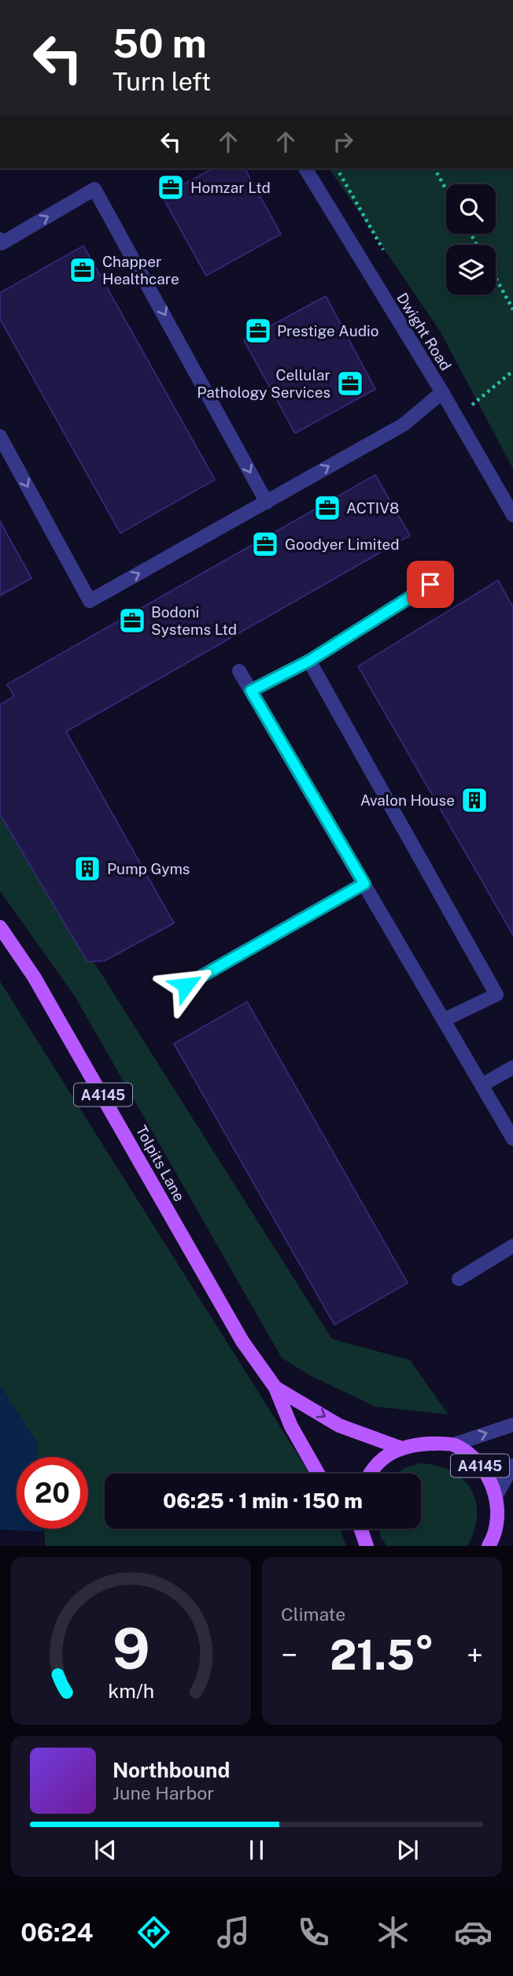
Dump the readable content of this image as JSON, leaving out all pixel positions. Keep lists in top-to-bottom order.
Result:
{
  "streets": {
    "main road": ["A4145", "Tolpits Lane"],
    "street": ["Dwight Road"]
  },
  "crossings": [
    ["A4145", "Tolpits Lane"]
  ],
  "places": {
    "office": [
      "Homzar Ltd",
      "Chapper Healthcare",
      "Prestige Audio",
      "Cellular Pathology Services",
      "ACTIV8",
      "Goodyer Limited",
      "Bodoni Systems Ltd"
    ],
    "building": ["Avalon House", "Pump Gyms"]
  },
  "page": {
    "turn": ["50 m", "Turn left"],
    "limit": "20",
    "trip": "06:25 · 1 min · 150 m",
    "tile": "Climate",
    "heat": ["−", "21.5°", "+"],
    "song": ["Northbound", "June Harbor"],
    "tabs": "06:24",
    "gauge": ["9", "km/h"]
  }
}
